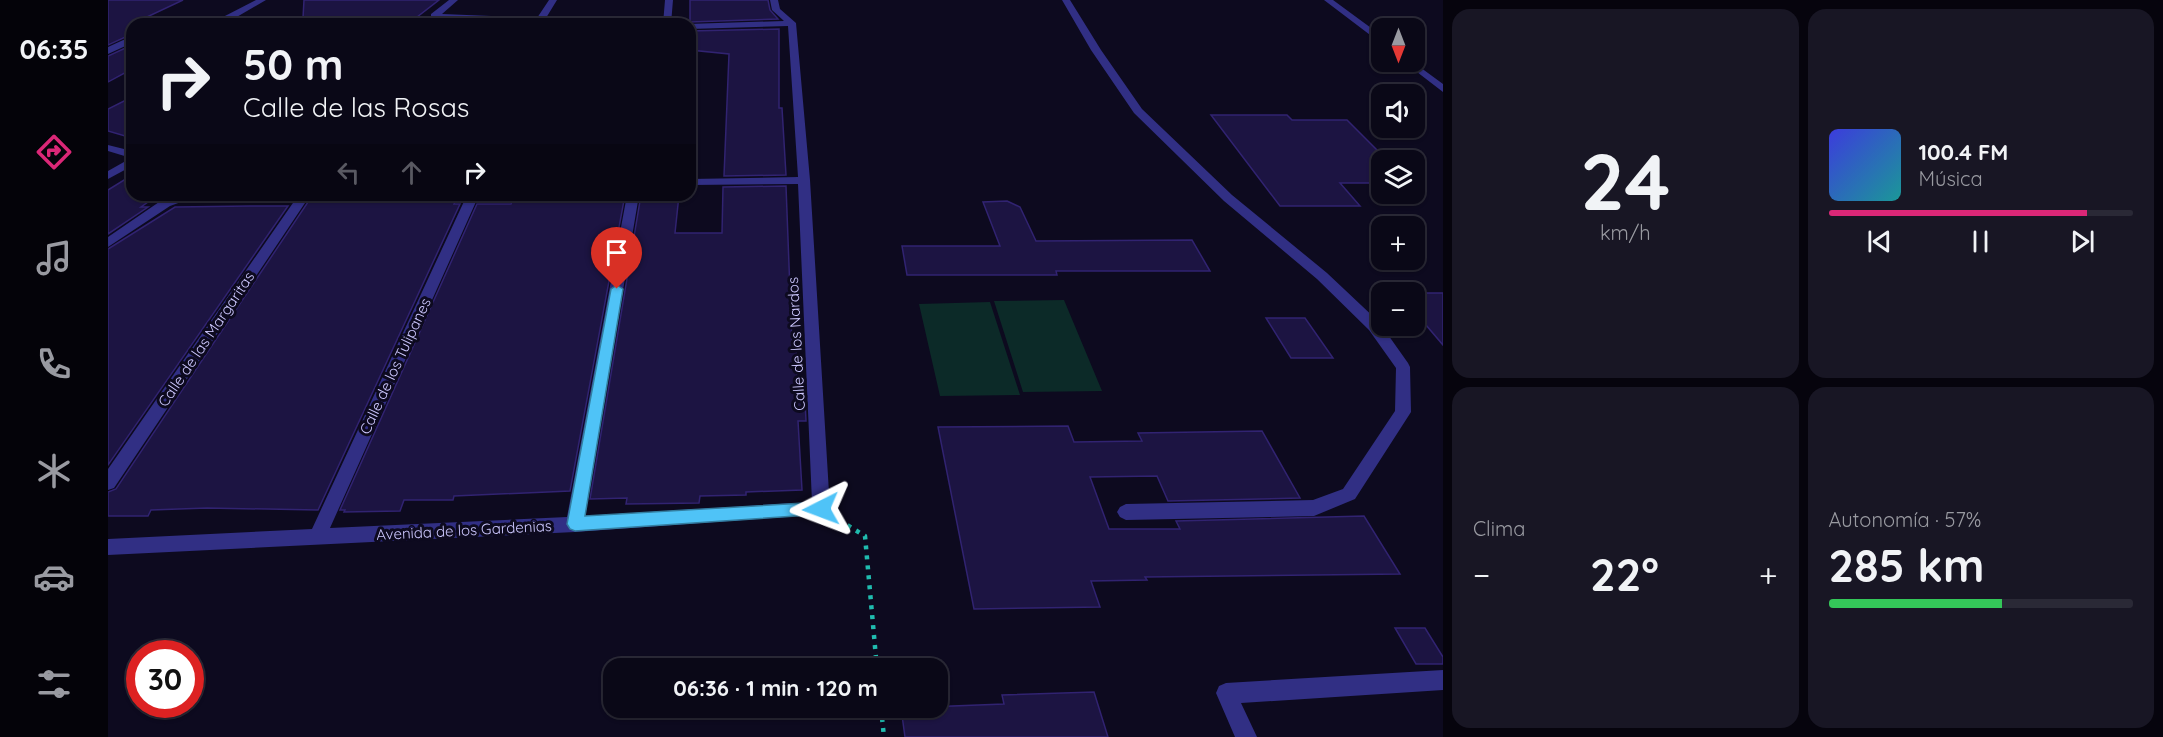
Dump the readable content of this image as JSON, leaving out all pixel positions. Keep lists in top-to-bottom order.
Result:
{
  "streets": {
    "street": [
      "Calle de las Margaritas",
      "Calle de los Nardos",
      "Calle de los Tulipanes",
      "Avenida de los Gardenias"
    ]
  },
  "crossings": [
    ["Calle de los Nardos", "Avenida de los Gardenias"],
    ["Calle de los Tulipanes", "Avenida de los Gardenias"]
  ],
  "north": "bottom",
  "page": {
    "tabs": "06:35",
    "tile": [
      ["24", "km/h"],
      "Clima",
      ["Autonomía · 57%", "285 km"]
    ],
    "map_buttons": ["+", "−"],
    "turn": ["50 m", "Calle de las Rosas"],
    "song": ["100.4 FM", "Música"],
    "heat": ["−", "22°", "+"],
    "limit": "30",
    "trip": "06:36 · 1 min · 120 m"
  }
}
